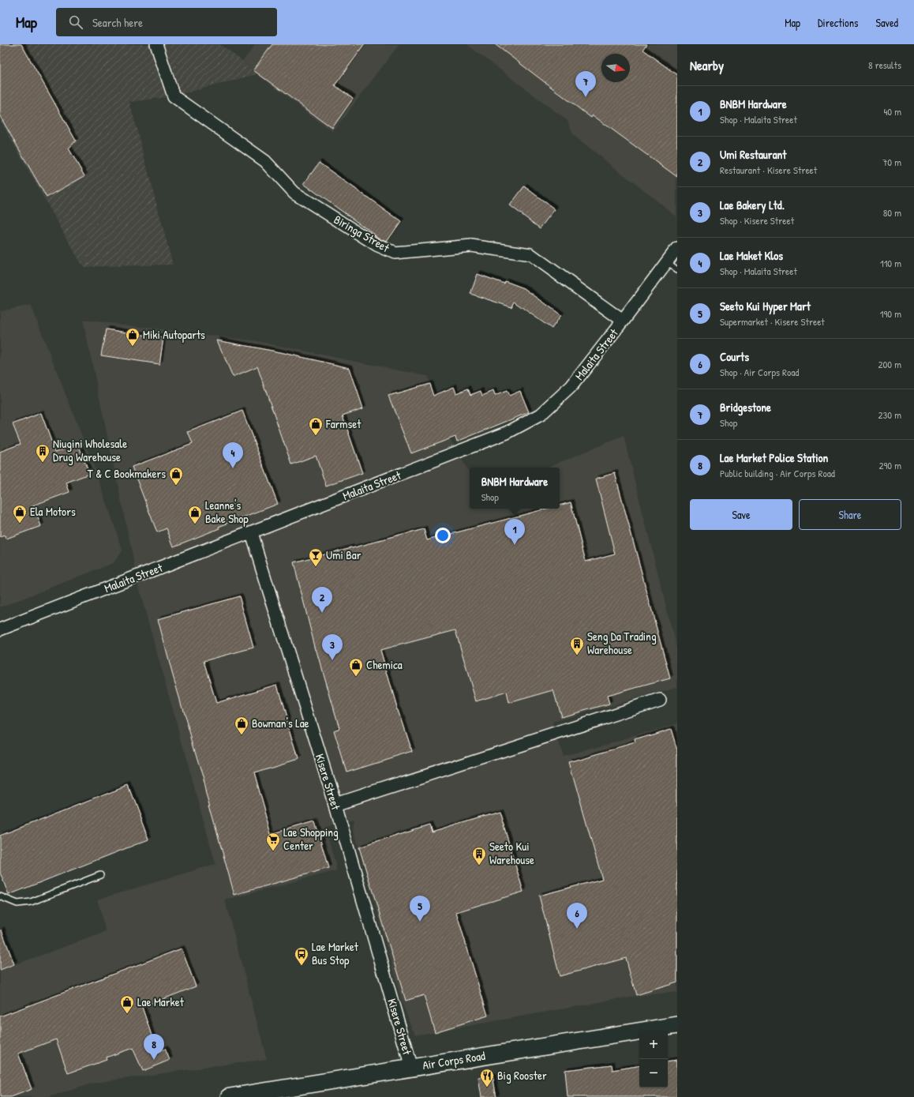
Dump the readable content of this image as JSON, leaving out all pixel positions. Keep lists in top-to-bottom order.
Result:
{
  "streets": {
    "street": [
      "Biringa Street",
      "Malaita Street",
      "Kisere Street",
      "Air Corps Road"
    ]
  },
  "crossings": [
    ["Biringa Street", "Malaita Street"],
    ["Malaita Street", "Kisere Street"],
    ["Kisere Street", "Air Corps Road"]
  ],
  "places": {
    "shop": [
      "Miki Autoparts",
      "Farmset",
      "T & C Bookmakers",
      "Ela Motors",
      "Leanne's Bake Shop",
      "Chemica",
      "Bowman's Lae",
      "Lae Market"
    ],
    "building": ["Niugini Wholesale Drug Warehouse", "Seng Da Trading Warehouse", "Seeto Kui Warehouse"],
    "bar": ["Umi Bar"],
    "supermarket": ["Lae Shopping Center"],
    "bus stop": ["Lae Market Bus Stop"],
    "restaurant": ["Big Rooster"]
  },
  "north": "right",
  "page": {
    "header": "Map",
    "search": "Search here",
    "nav": ["Map", "Directions", "Saved"],
    "heading": ["Nearby", "8 results"],
    "pins": [
      "7",
      "4",
      "1",
      "2",
      "3",
      "5",
      "6",
      "8"
    ],
    "list": [
      {
        "mark": "1",
        "name": "BNBM Hardware",
        "note": "Shop · Malaita Street",
        "value": "40 m"
      },
      {
        "mark": "2",
        "name": "Umi Restaurant",
        "note": "Restaurant · Kisere Street",
        "value": "70 m"
      },
      {
        "mark": "3",
        "name": "Lae Bakery Ltd.",
        "note": "Shop · Kisere Street",
        "value": "80 m"
      },
      {
        "mark": "4",
        "name": "Lae Maket Klos",
        "note": "Shop · Malaita Street",
        "value": "110 m"
      },
      {
        "mark": "5",
        "name": "Seeto Kui Hyper Mart",
        "note": "Supermarket · Kisere Street",
        "value": "190 m"
      },
      {
        "mark": "6",
        "name": "Courts",
        "note": "Shop · Air Corps Road",
        "value": "200 m"
      },
      {
        "mark": "7",
        "name": "Bridgestone",
        "note": "Shop",
        "value": "230 m"
      },
      {
        "mark": "8",
        "name": "Lae Market Police Station",
        "note": "Public building · Air Corps Road",
        "value": "290 m"
      }
    ],
    "popup": ["BNBM Hardware", "Shop"],
    "buttons": ["Save", "Share"],
    "map_buttons": ["+", "−"]
  }
}
